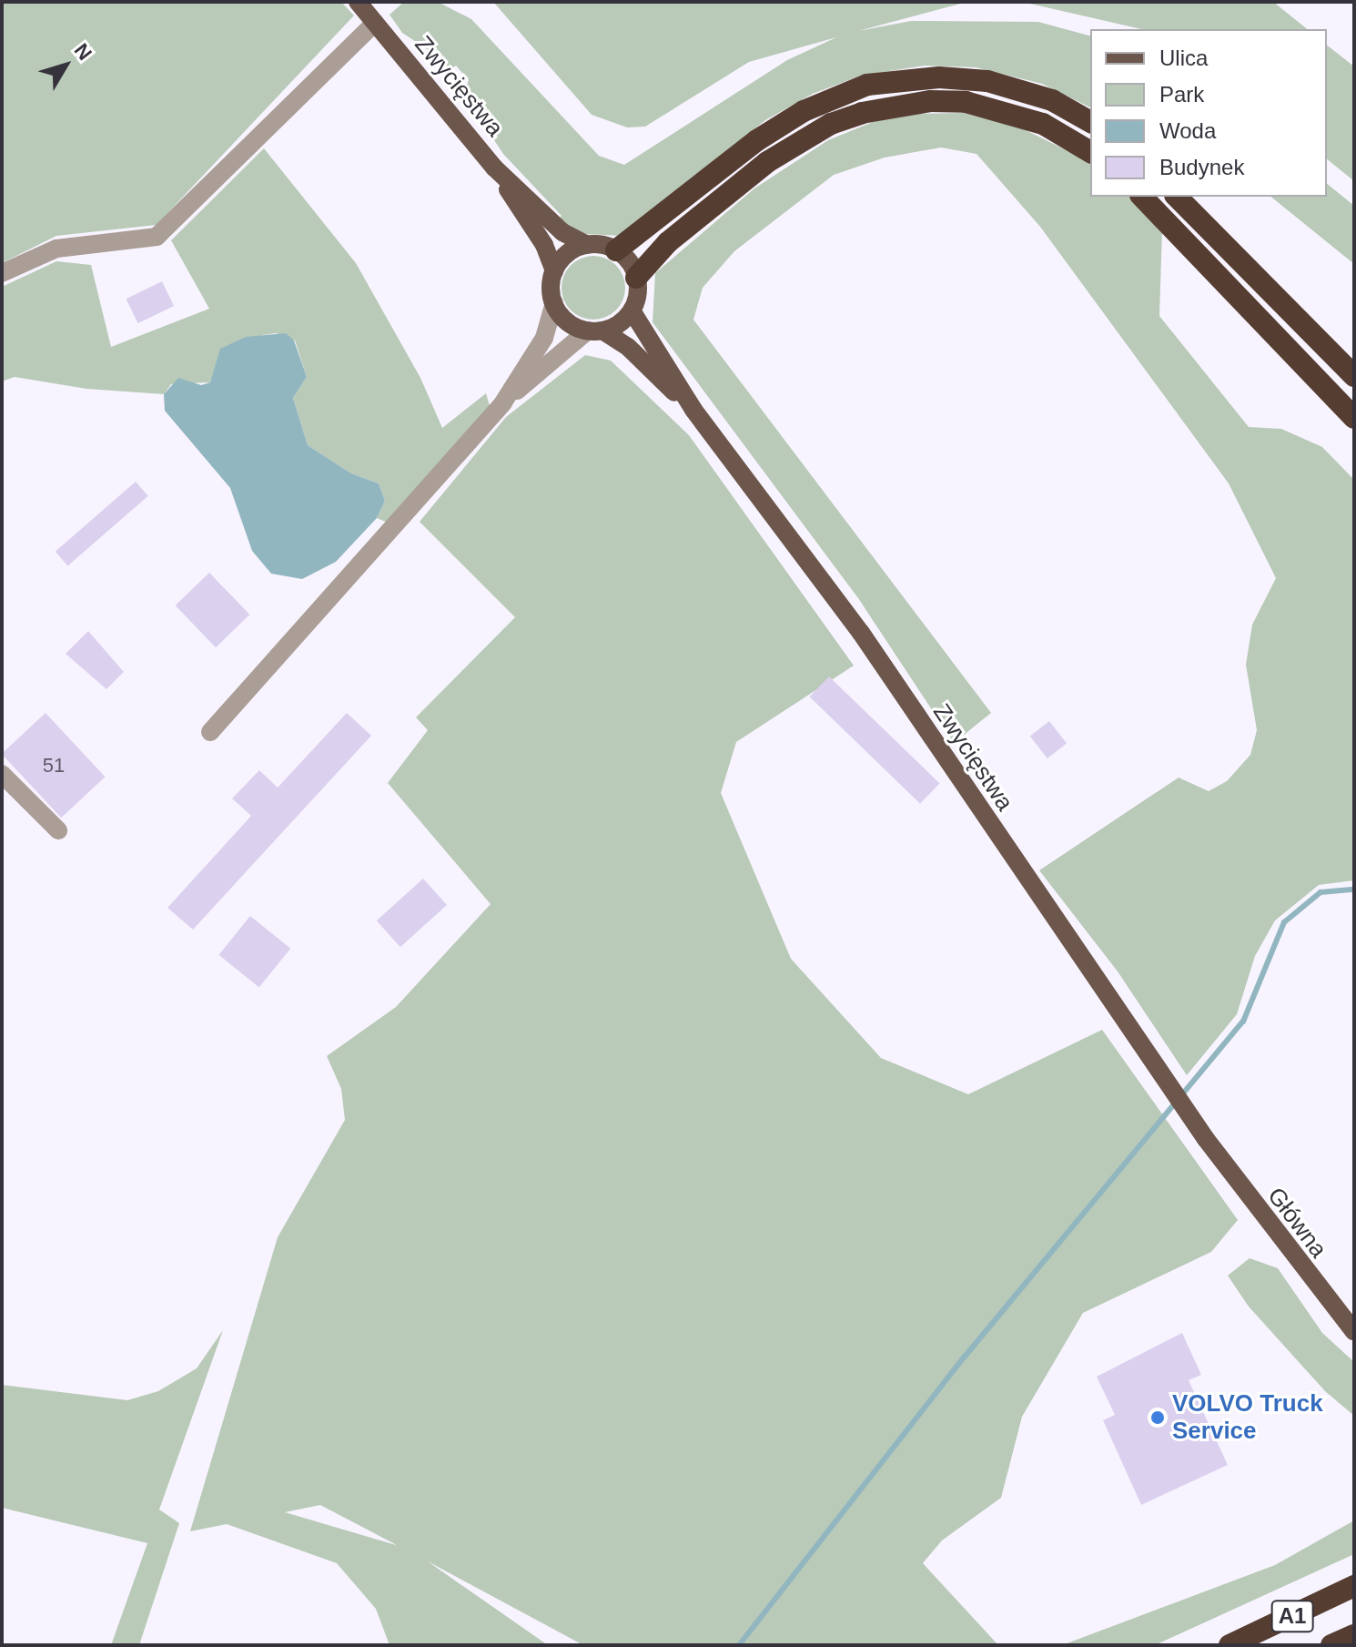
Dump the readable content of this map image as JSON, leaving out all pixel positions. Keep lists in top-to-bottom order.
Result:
{
  "streets": {
    "highway": ["A1"],
    "main road": ["Zwycięstwa", "Główna"]
  },
  "crossings": [
    ["Zwycięstwa", "Główna"]
  ],
  "places": ["VOLVO Truck Service"],
  "house_numbers": ["51"],
  "legend": [
    "Ulica",
    "Park",
    "Woda",
    "Budynek"
  ],
  "north": "top right"
}
